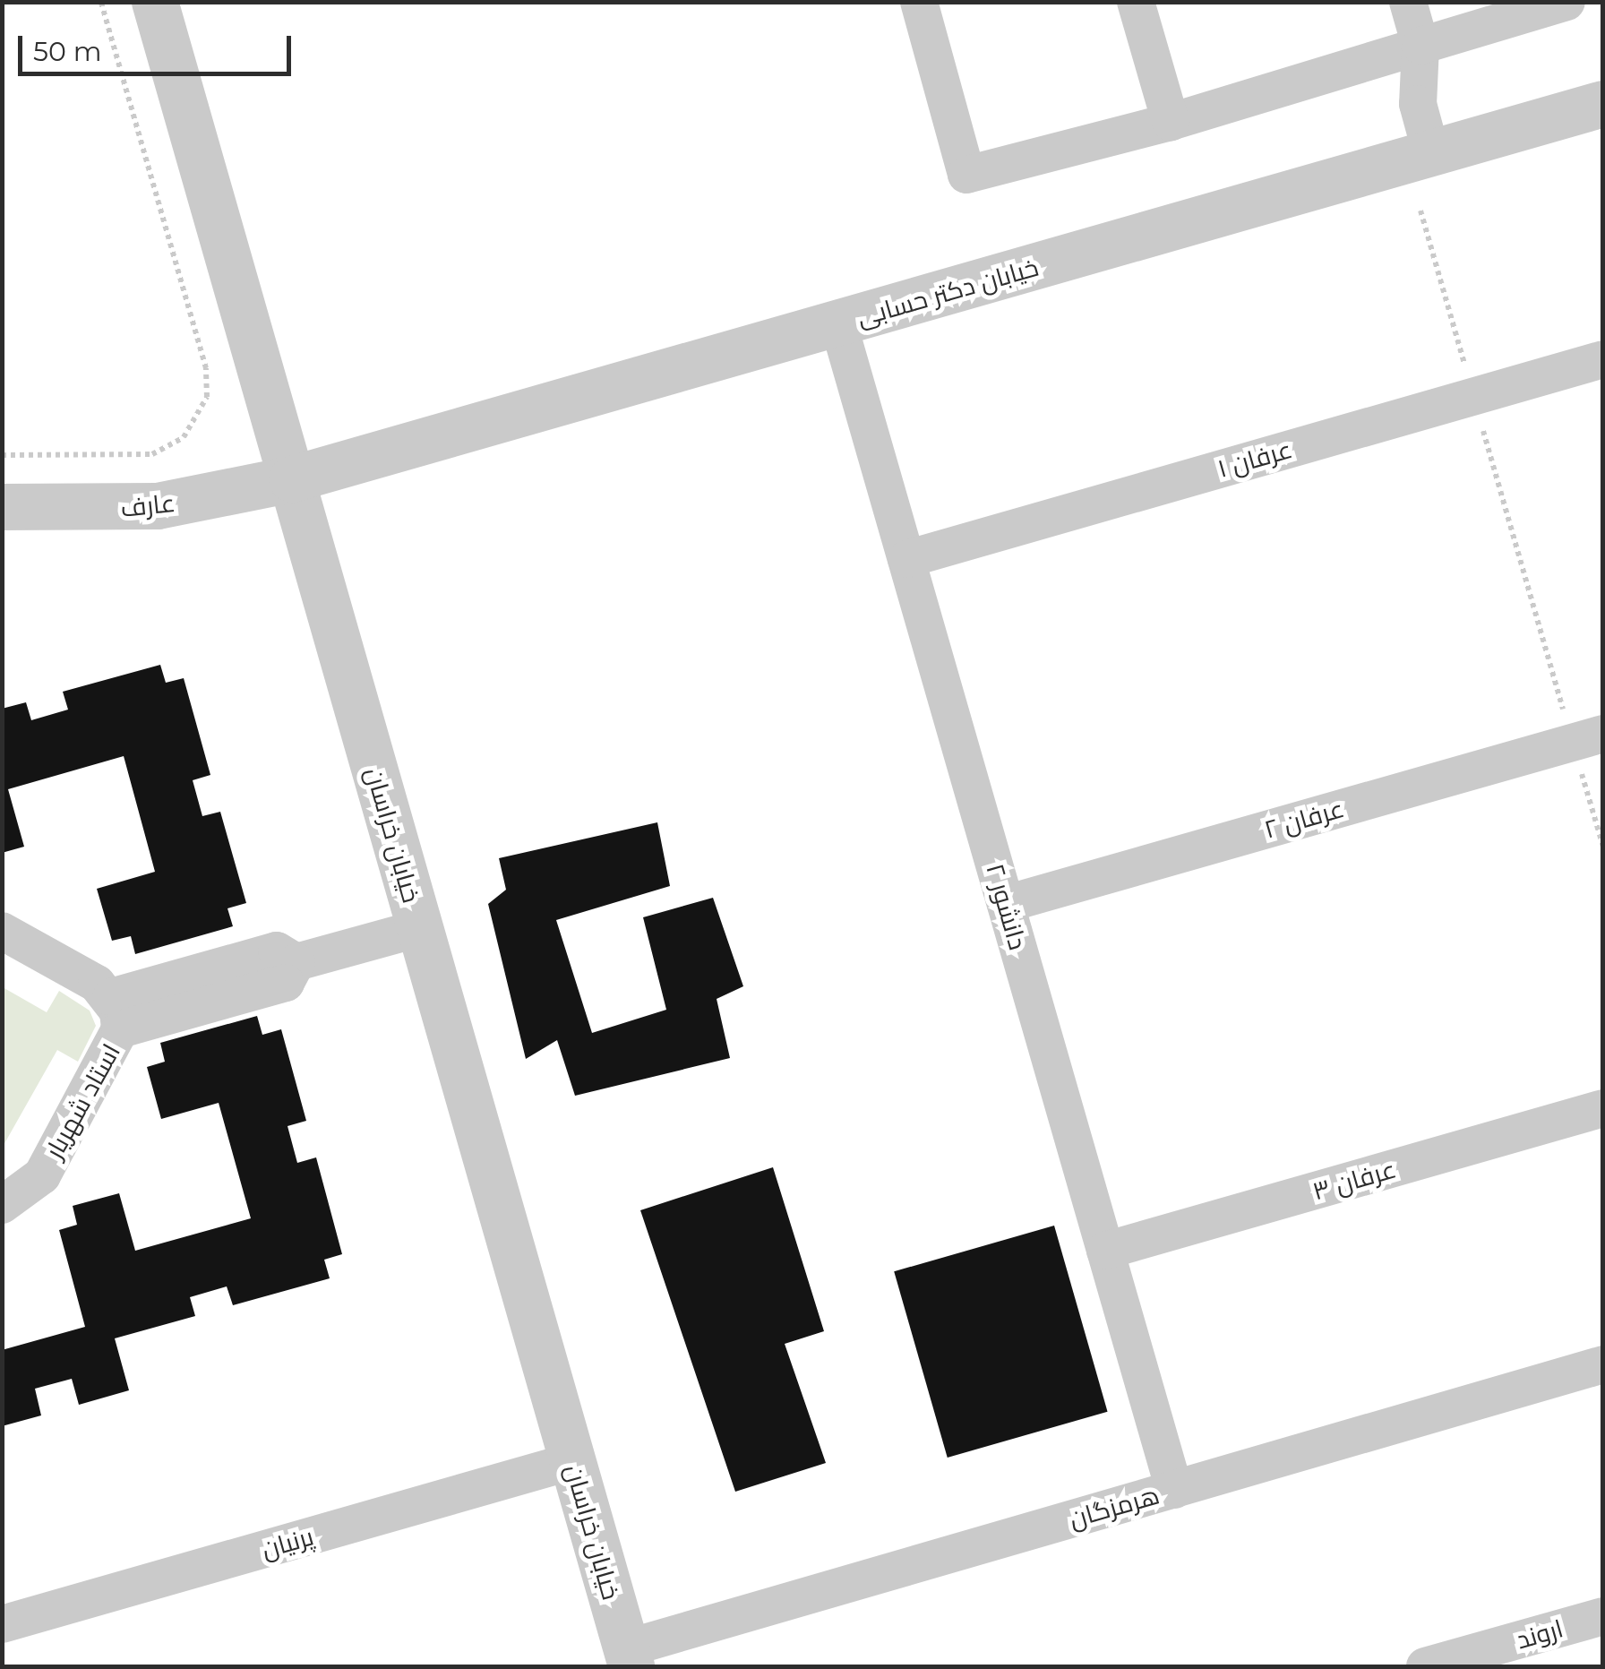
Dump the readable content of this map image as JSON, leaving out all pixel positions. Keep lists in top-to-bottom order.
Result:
{
  "streets": {
    "street": [
      "خیابان دکتر حسابی",
      "عرفان ۱",
      "عارف",
      "عرفان ۲",
      "خیابان خراسان",
      "دانشور ۲",
      "استاد شهریار",
      "عرفان ۳",
      "هرمزگان",
      "پرنیان",
      "اروند"
    ]
  },
  "crossings": [
    ["خیابان دکتر حسابی", "عارف"],
    ["خیابان دکتر حسابی", "خیابان خراسان"],
    ["خیابان دکتر حسابی", "دانشور ۲"],
    ["عرفان ۱", "دانشور ۲"],
    ["عارف", "خیابان خراسان"],
    ["عرفان ۲", "دانشور ۲"],
    ["خیابان خراسان", "هرمزگان"],
    ["خیابان خراسان", "پرنیان"],
    ["دانشور ۲", "عرفان ۳"],
    ["دانشور ۲", "هرمزگان"]
  ],
  "scale_bar": "50 m"
}
